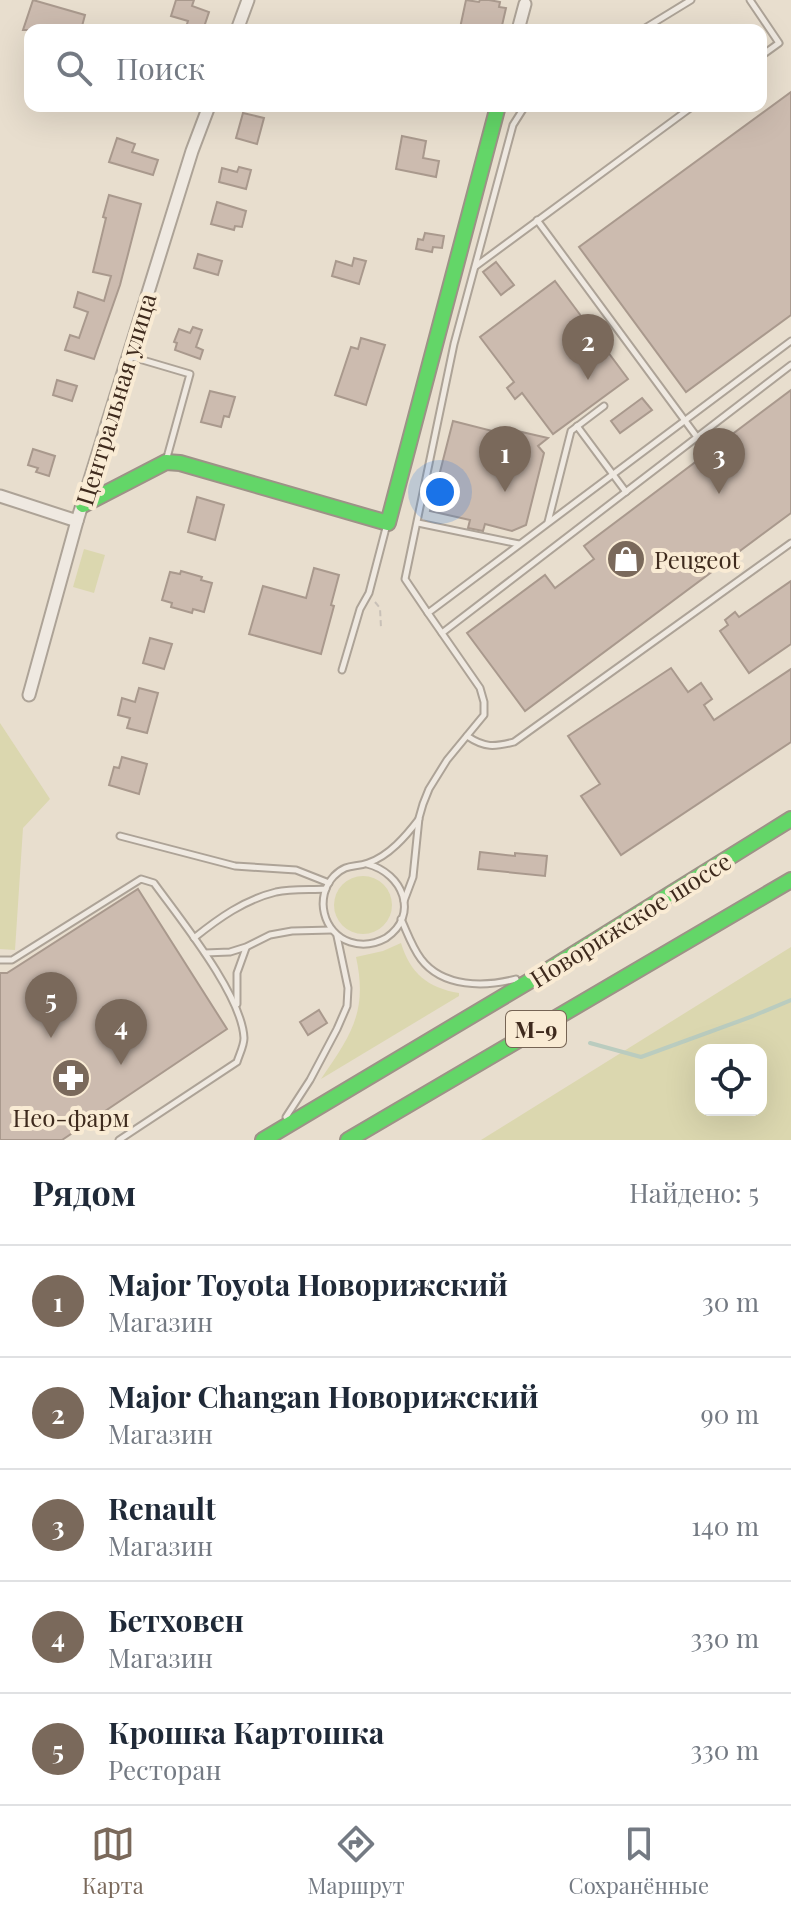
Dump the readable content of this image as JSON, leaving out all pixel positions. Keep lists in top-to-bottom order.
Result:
{
  "streets": {
    "main road": ["Новорижское шоссе", "М-9"],
    "street": ["Центральная улица"]
  },
  "places": {
    "shop": ["Peugeot"],
    "pharmacy": ["Нео-фарм"]
  },
  "page": {
    "search": "Поиск",
    "pins": [
      "2",
      "1",
      "3",
      "5",
      "4"
    ],
    "heading": ["Рядом", "Найдено: 5"],
    "list": [
      {
        "mark": "1",
        "name": "Major Toyota Новорижский",
        "note": "Магазин",
        "value": "30 m"
      },
      {
        "mark": "2",
        "name": "Major Changan Новорижский",
        "note": "Магазин",
        "value": "90 m"
      },
      {
        "mark": "3",
        "name": "Renault",
        "note": "Магазин",
        "value": "140 m"
      },
      {
        "mark": "4",
        "name": "Бетховен",
        "note": "Магазин",
        "value": "330 m"
      },
      {
        "mark": "5",
        "name": "Крошка Картошка",
        "note": "Ресторан",
        "value": "330 m"
      }
    ],
    "nav": ["Карта", "Маршрут", "Сохранённые"]
  }
}
